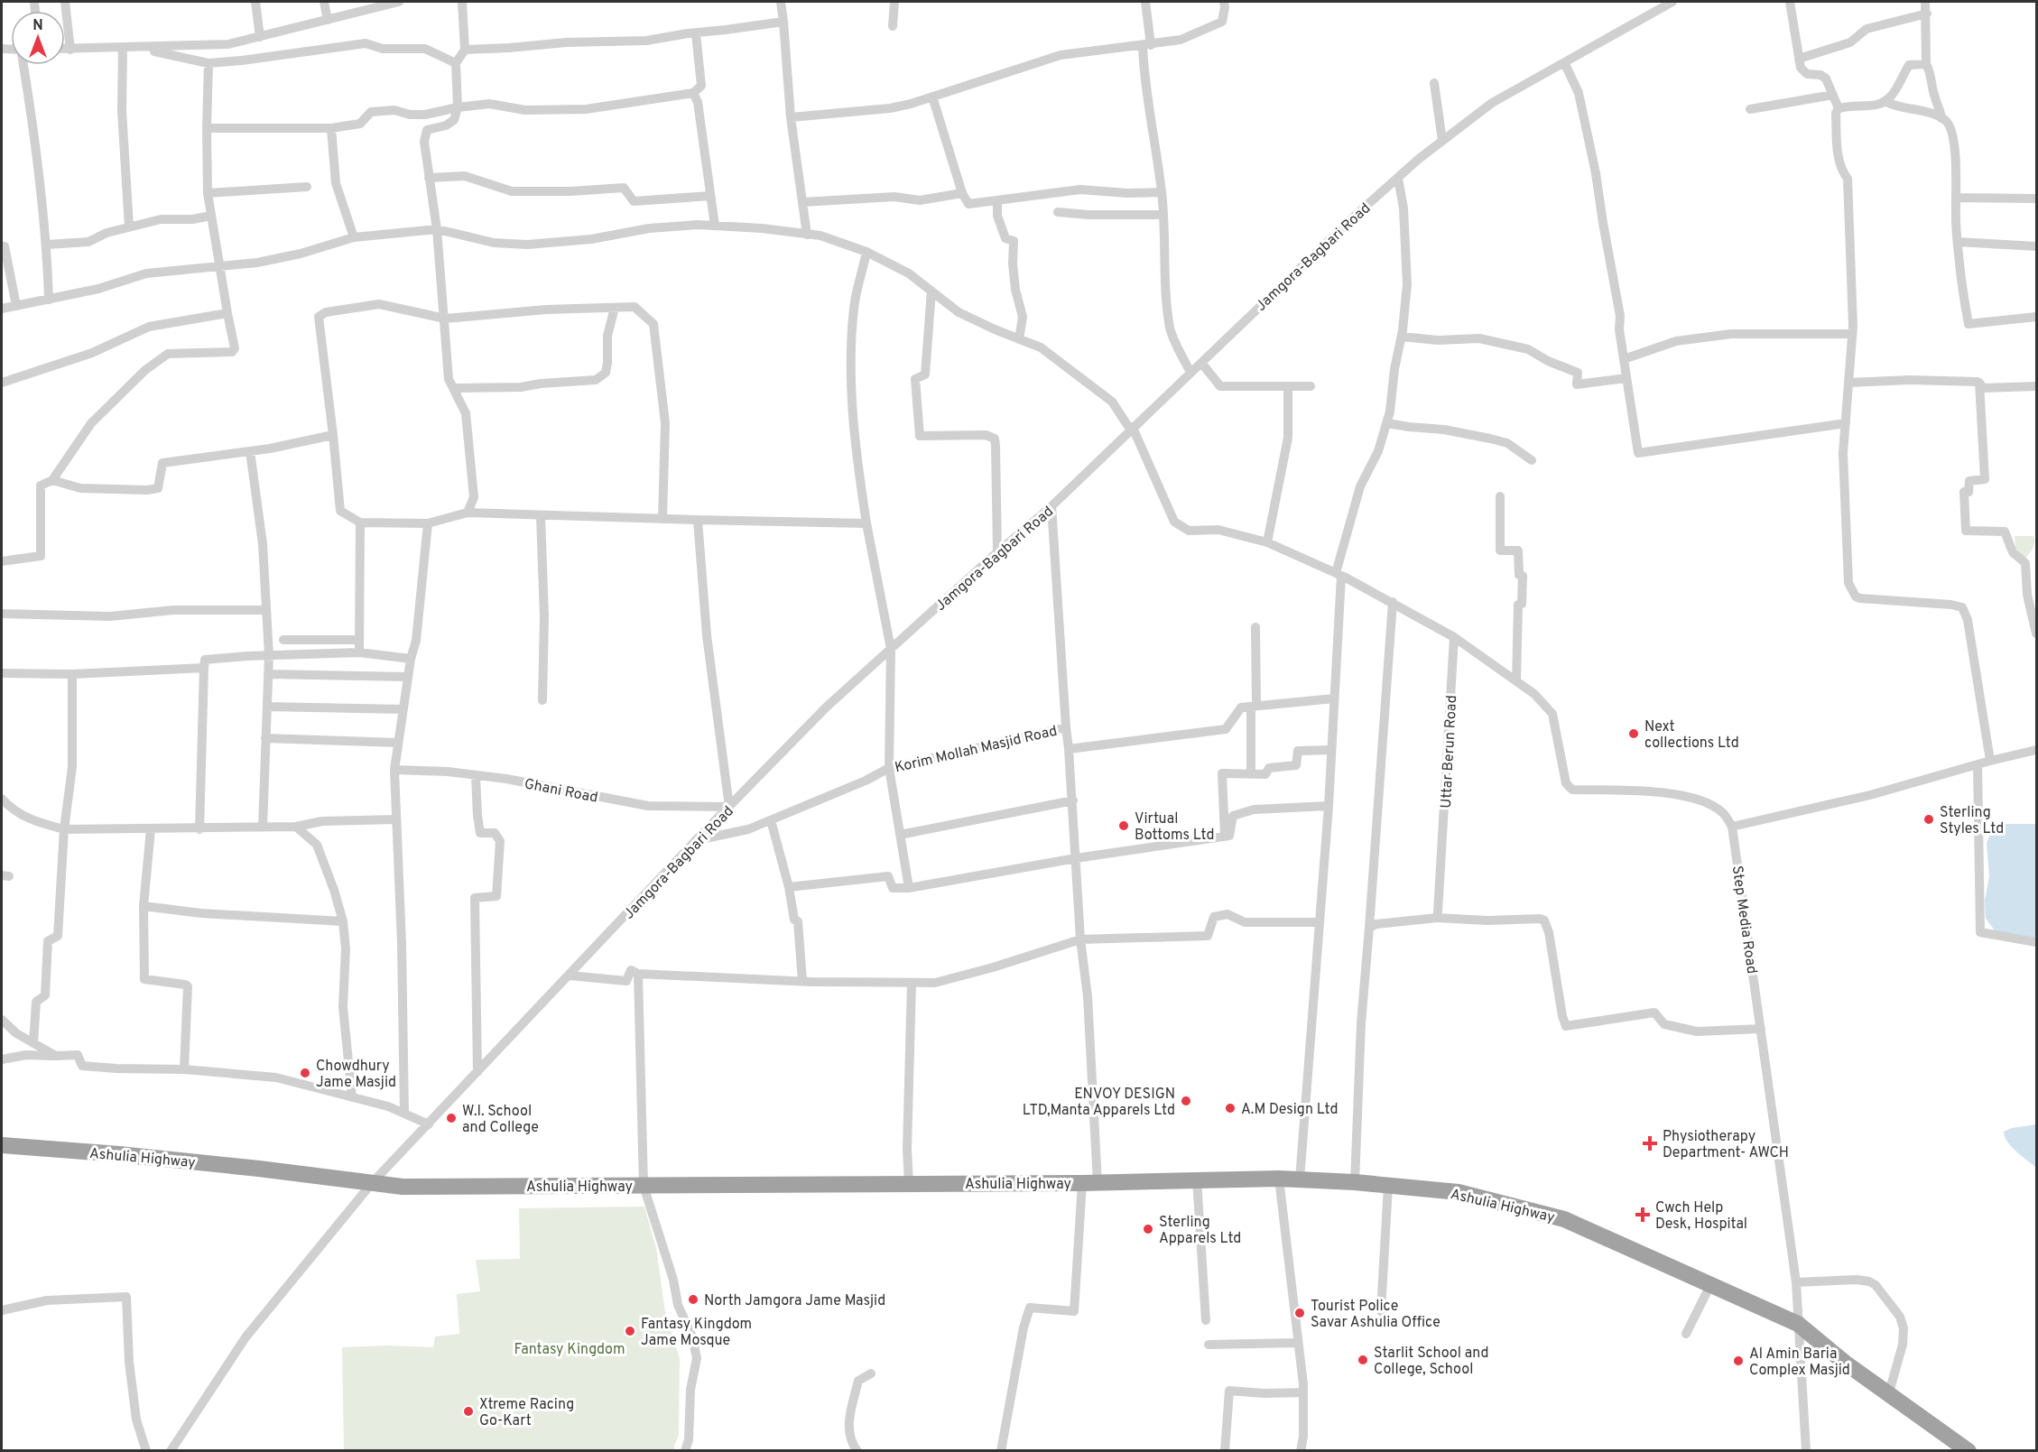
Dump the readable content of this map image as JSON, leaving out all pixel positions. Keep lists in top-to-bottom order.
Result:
{
  "streets": {
    "highway": ["Ashulia Highway"],
    "street": [
      "Jamgora-Bagbari Road",
      "Korim Mollah Masjid Road",
      "Uttar Berun Road",
      "Ghani Road",
      "Step Media Road"
    ]
  },
  "crossings": [
    ["Jamgora-Bagbari Road", "Korim Mollah Masjid Road"],
    ["Jamgora-Bagbari Road", "Ghani Road"],
    ["Jamgora-Bagbari Road", "Ashulia Highway"],
    ["Step Media Road", "Ashulia Highway"]
  ],
  "parks": ["Fantasy Kingdom"],
  "places": {
    "other": [
      "Next collections Ltd",
      "Sterling Styles Ltd",
      "Virtual Bottoms Ltd",
      "Chowdhury Jame Masjid",
      "ENVOY DESIGN LTD,Manta Apparels Ltd",
      "A.M Design Ltd",
      "W.I. School and College",
      "Sterling Apparels Ltd",
      "North Jamgora Jame Masjid",
      "Tourist Police Savar Ashulia Office",
      "Fantasy Kingdom Jame Mosque",
      "Starlit School and College, School",
      "Al Amin Baria Complex Masjid",
      "Xtreme Racing Go-Kart"
    ],
    "health": ["Physiotherapy Department- AWCH", "Cwch Help Desk, Hospital"]
  },
  "north": "top"
}
